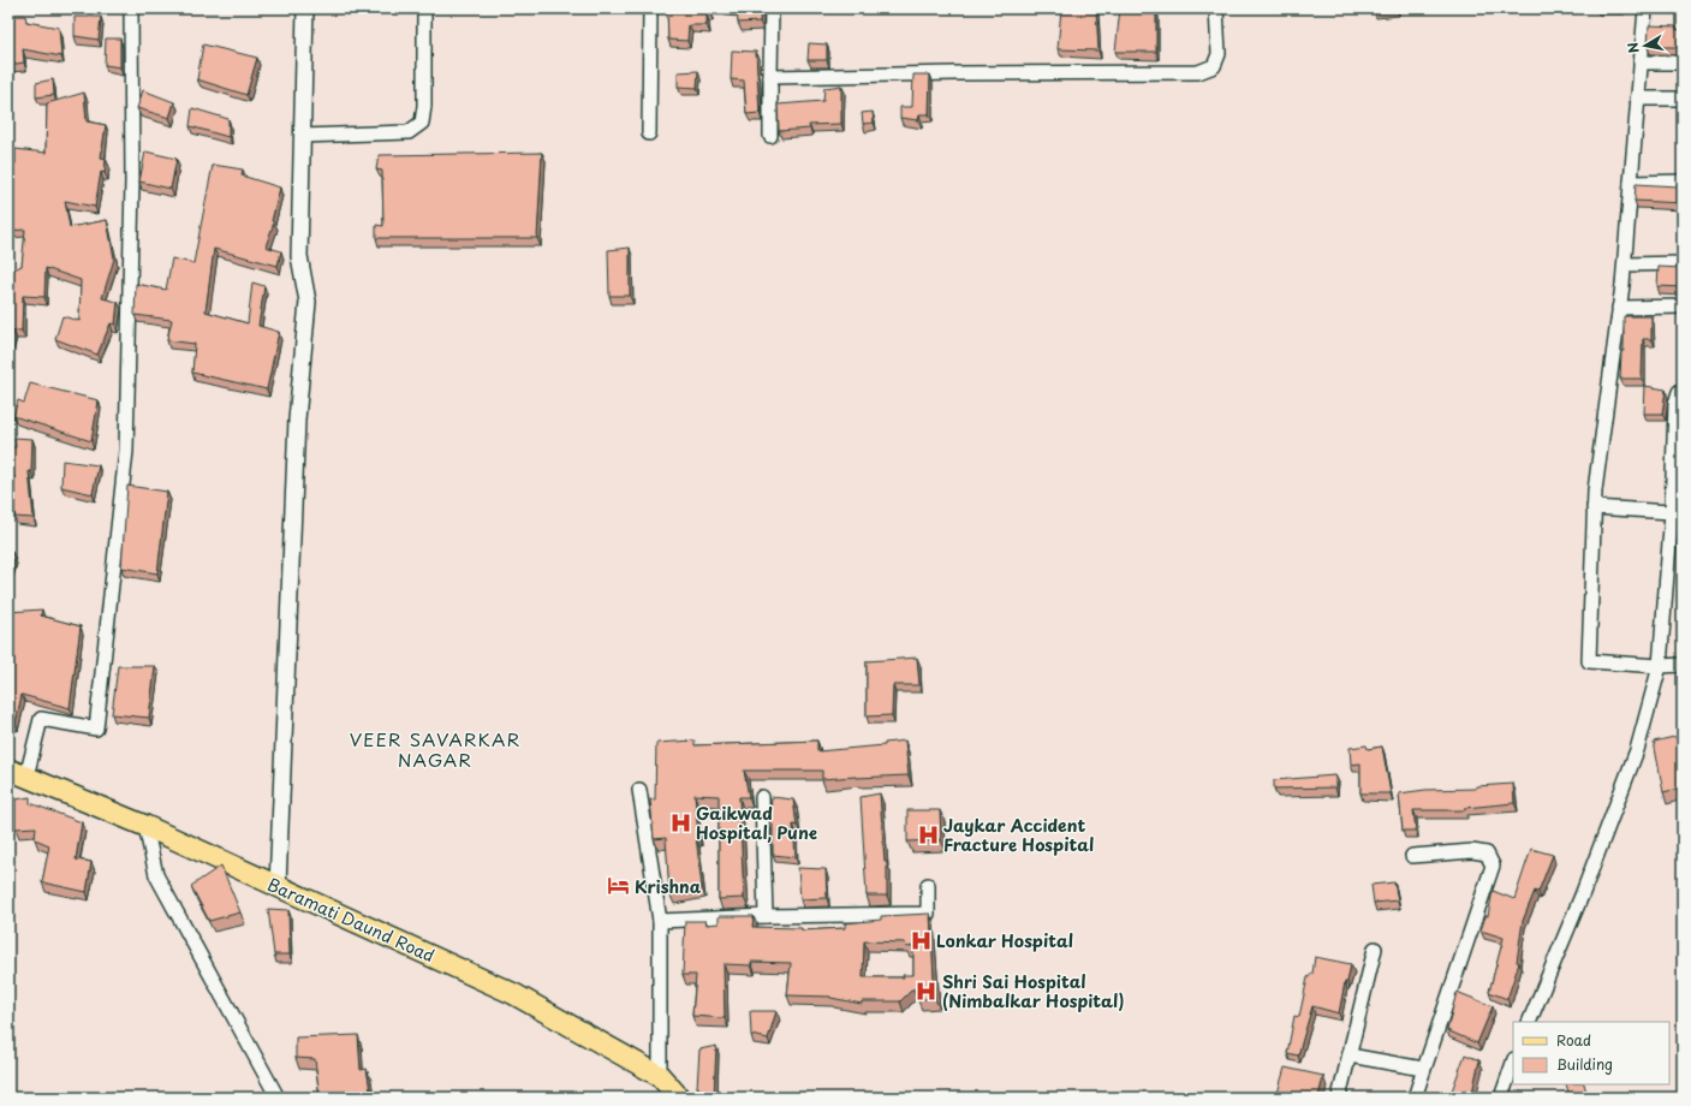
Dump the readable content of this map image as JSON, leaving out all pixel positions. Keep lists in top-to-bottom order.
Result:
{
  "streets": {
    "main road": ["Baramati Daund Road"]
  },
  "districts": ["VEER SAVARKAR NAGAR"],
  "places": {
    "hospital": [
      "Gaikwad Hospital, Pune",
      "Jaykar Accident Fracture Hospital",
      "Lonkar Hospital",
      "Shri Sai Hospital (Nimbalkar Hospital)"
    ],
    "hotel": ["Krishna"]
  },
  "legend": ["Road", "Building"],
  "north": "left"
}
